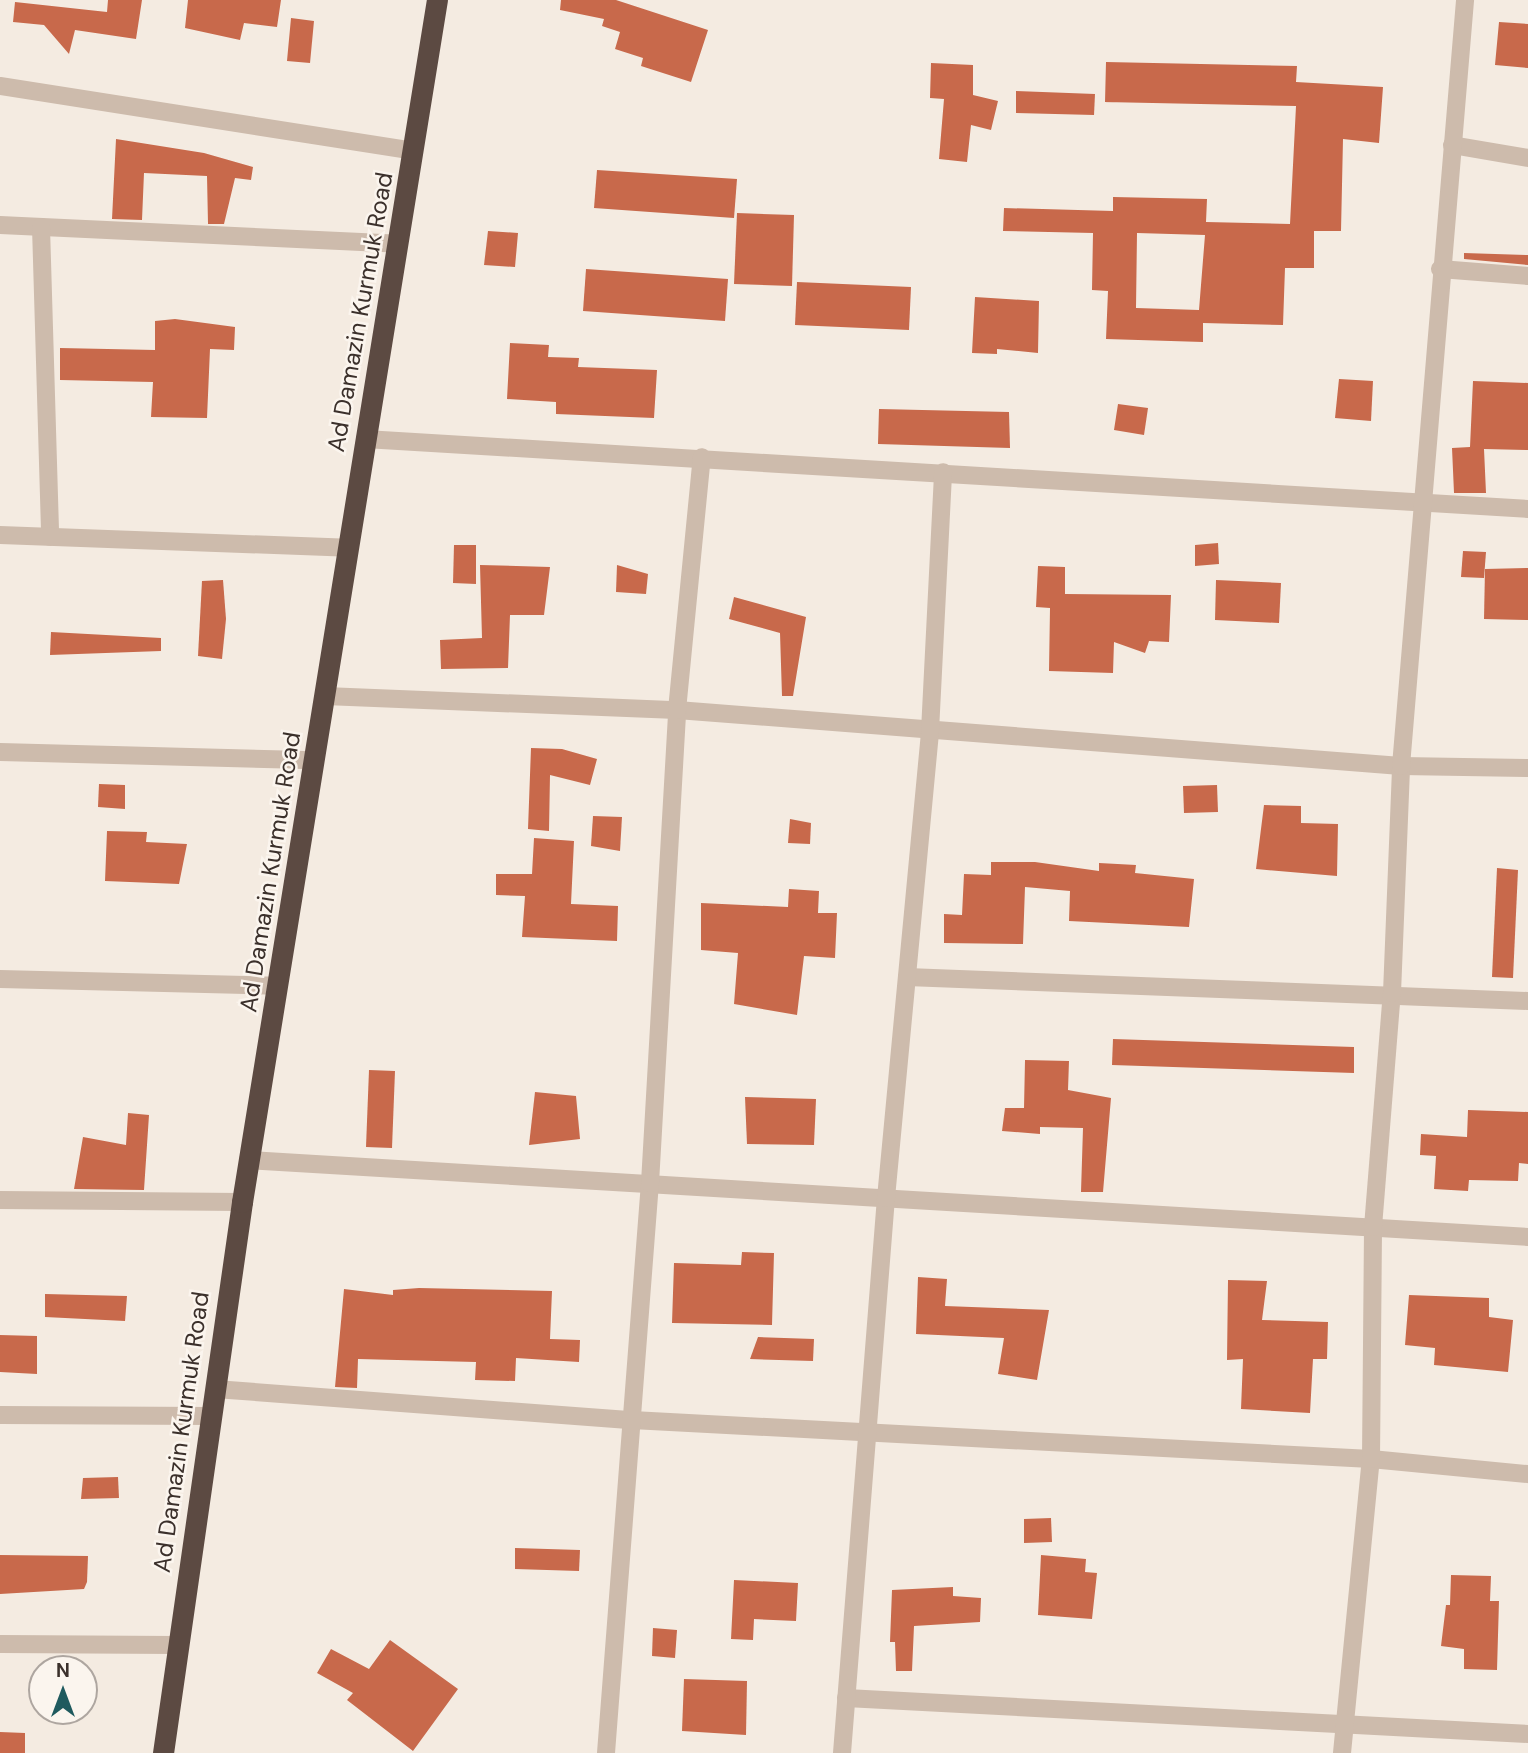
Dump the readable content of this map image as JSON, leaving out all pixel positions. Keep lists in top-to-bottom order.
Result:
{
  "streets": {
    "highway": ["Ad Damazin Kurmuk Road"]
  },
  "north": "top"
}
